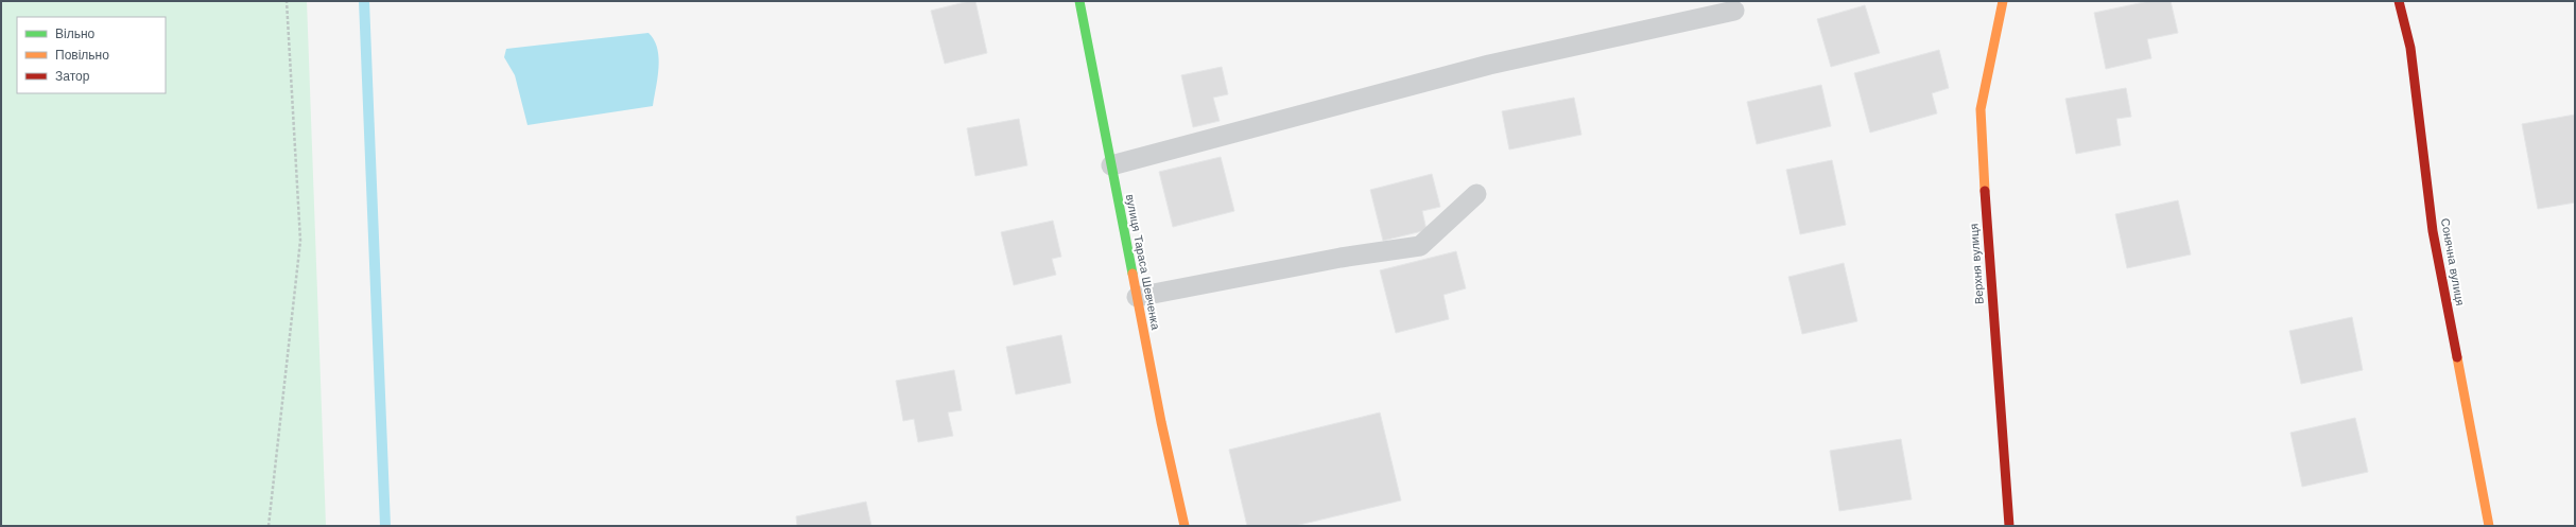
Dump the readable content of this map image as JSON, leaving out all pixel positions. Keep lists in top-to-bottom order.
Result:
{
  "streets": {
    "street": ["вулиця Тараса Шевченка", "Сонячна вулиця", "Верхня вулиця"]
  },
  "legend": ["Вільно", "Повільно", "Затор"]
}
